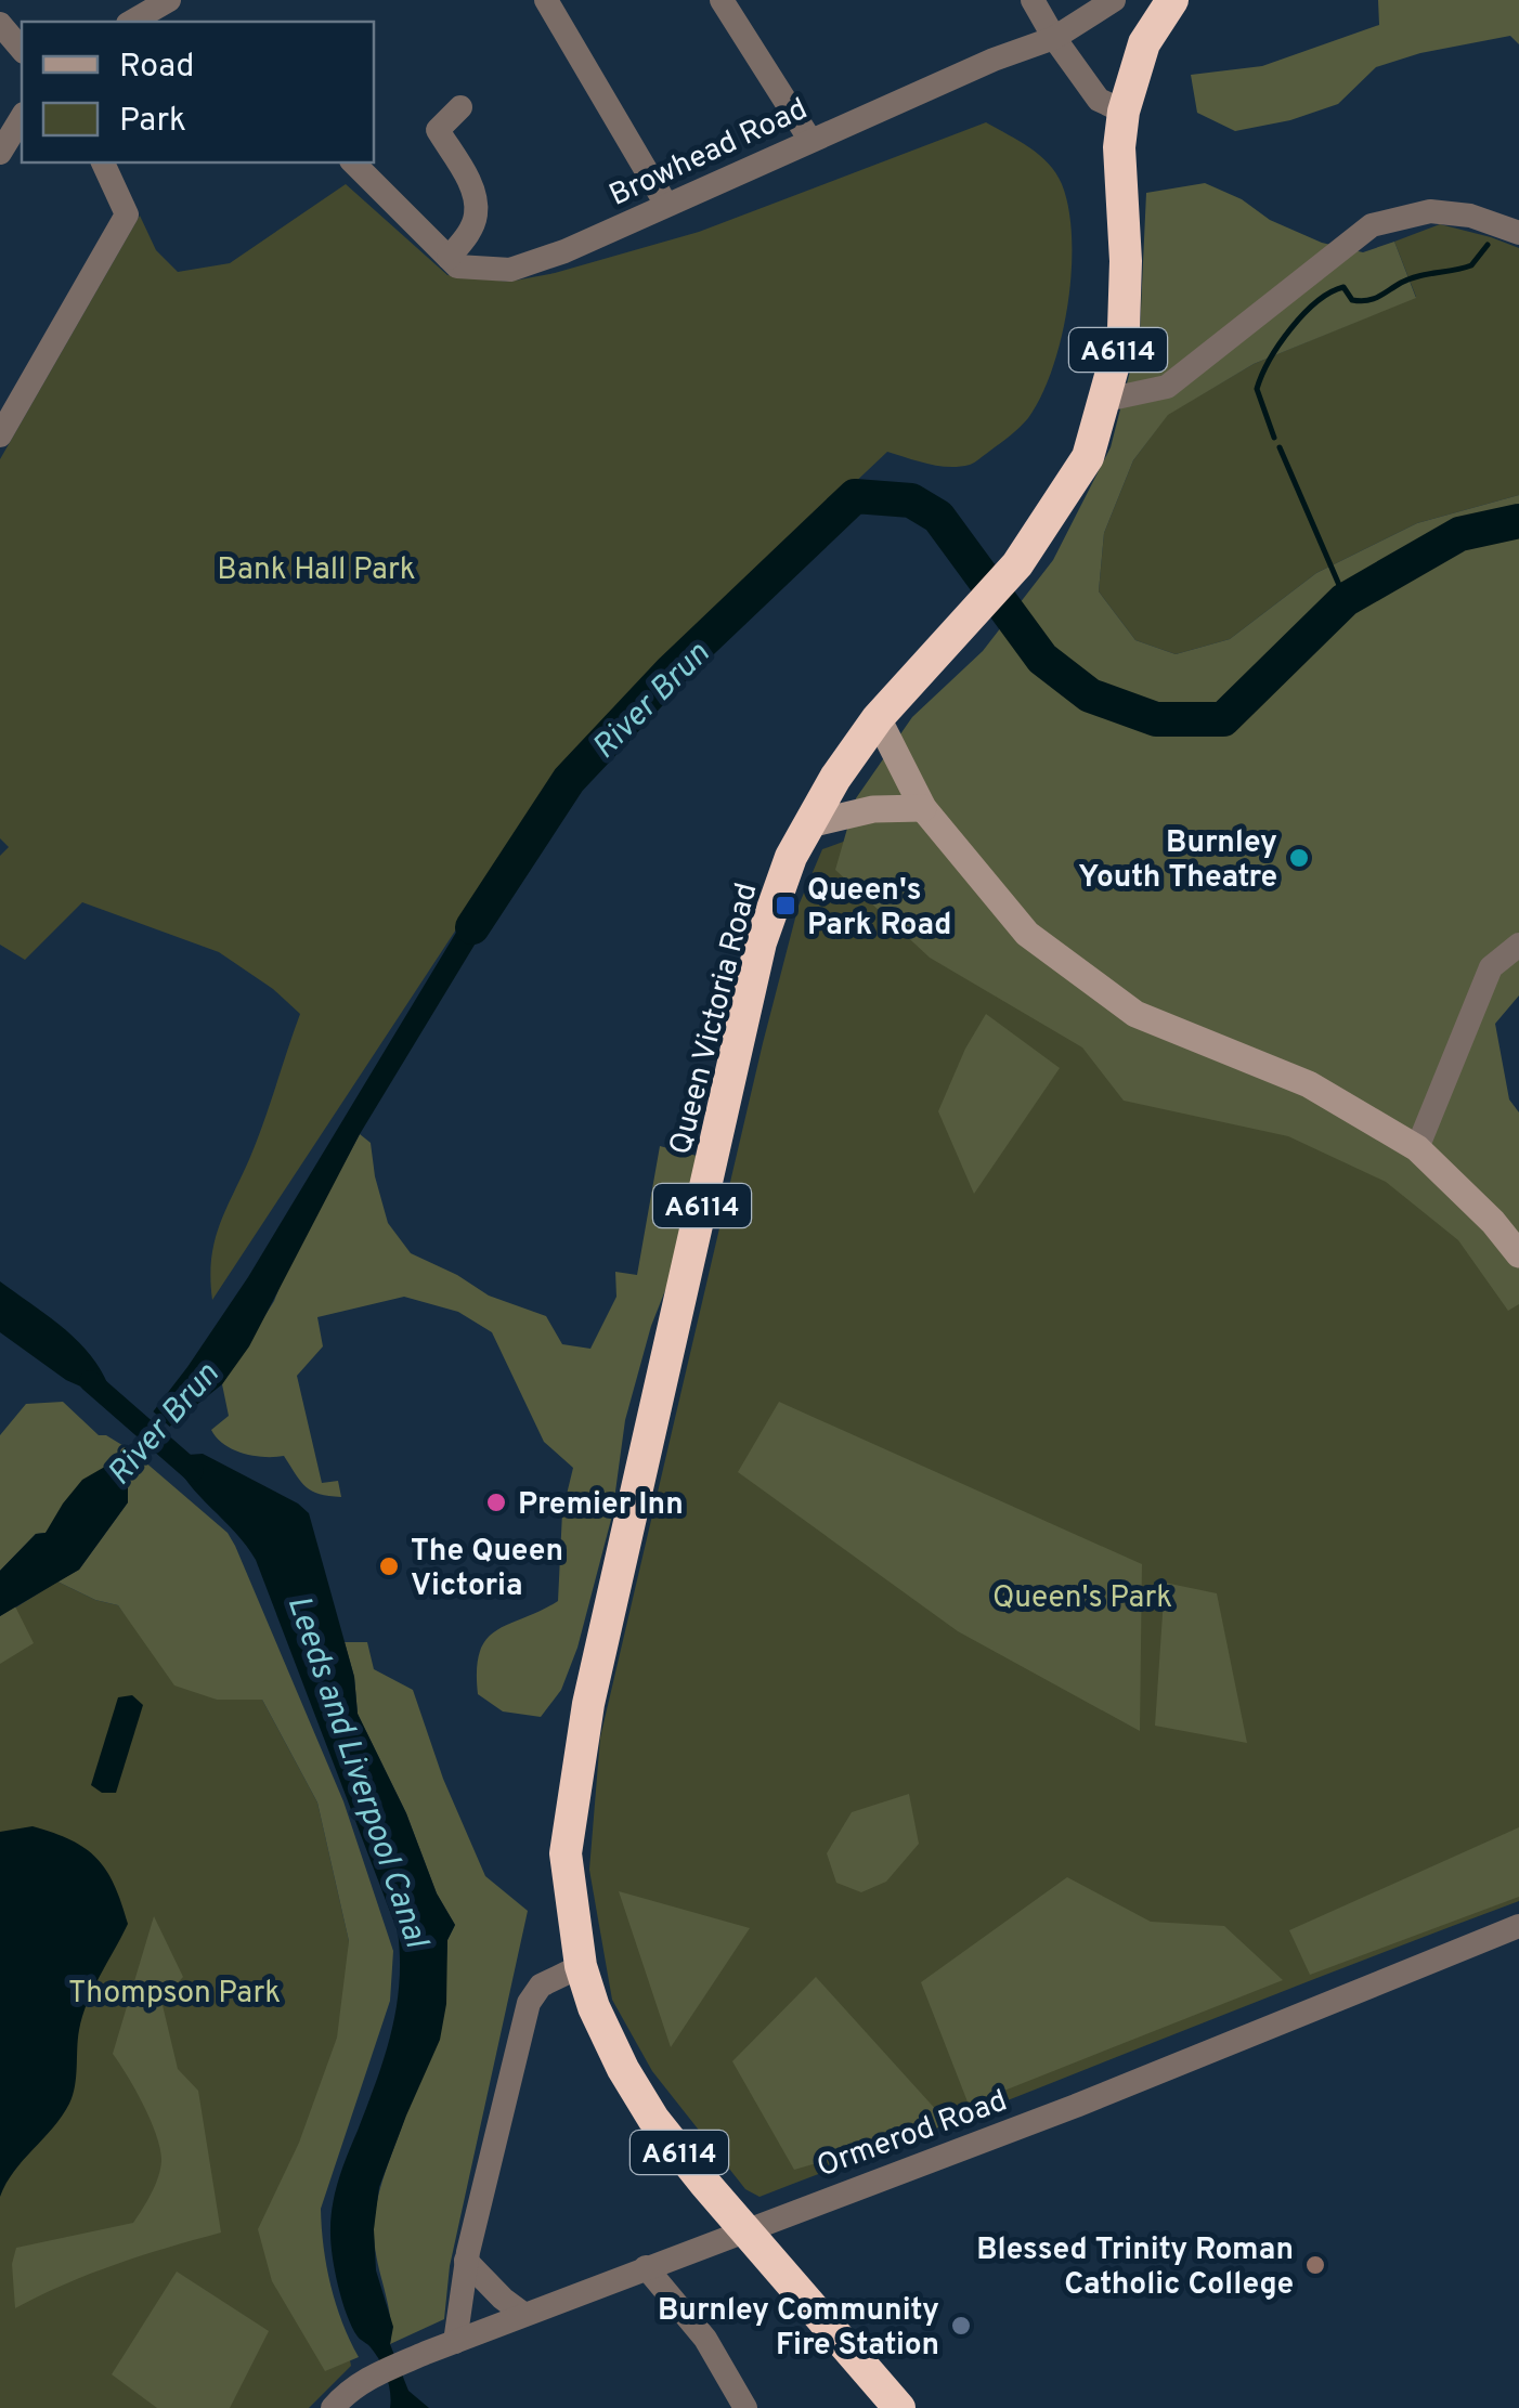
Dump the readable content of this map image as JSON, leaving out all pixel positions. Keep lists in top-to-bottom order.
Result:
{
  "streets": {
    "highway": ["A6114", "Queen Victoria Road"],
    "street": ["Browhead Road", "Ormerod Road"]
  },
  "crossings": [
    ["A6114", "Queen Victoria Road"],
    ["A6114", "Ormerod Road"],
    ["Queen Victoria Road", "Ormerod Road"]
  ],
  "water": ["River Brun", "Leeds and Liverpool Canal"],
  "parks": ["Bank Hall Park", "Queen's Park", "Thompson Park"],
  "places": {
    "other": [
      "Burnley Youth Theatre",
      "Premier Inn",
      "The Queen Victoria",
      "Blessed Trinity Roman Catholic College",
      "Burnley Community Fire Station"
    ],
    "transit": ["Queen's Park Road"]
  },
  "legend": ["Road", "Park"]
}
